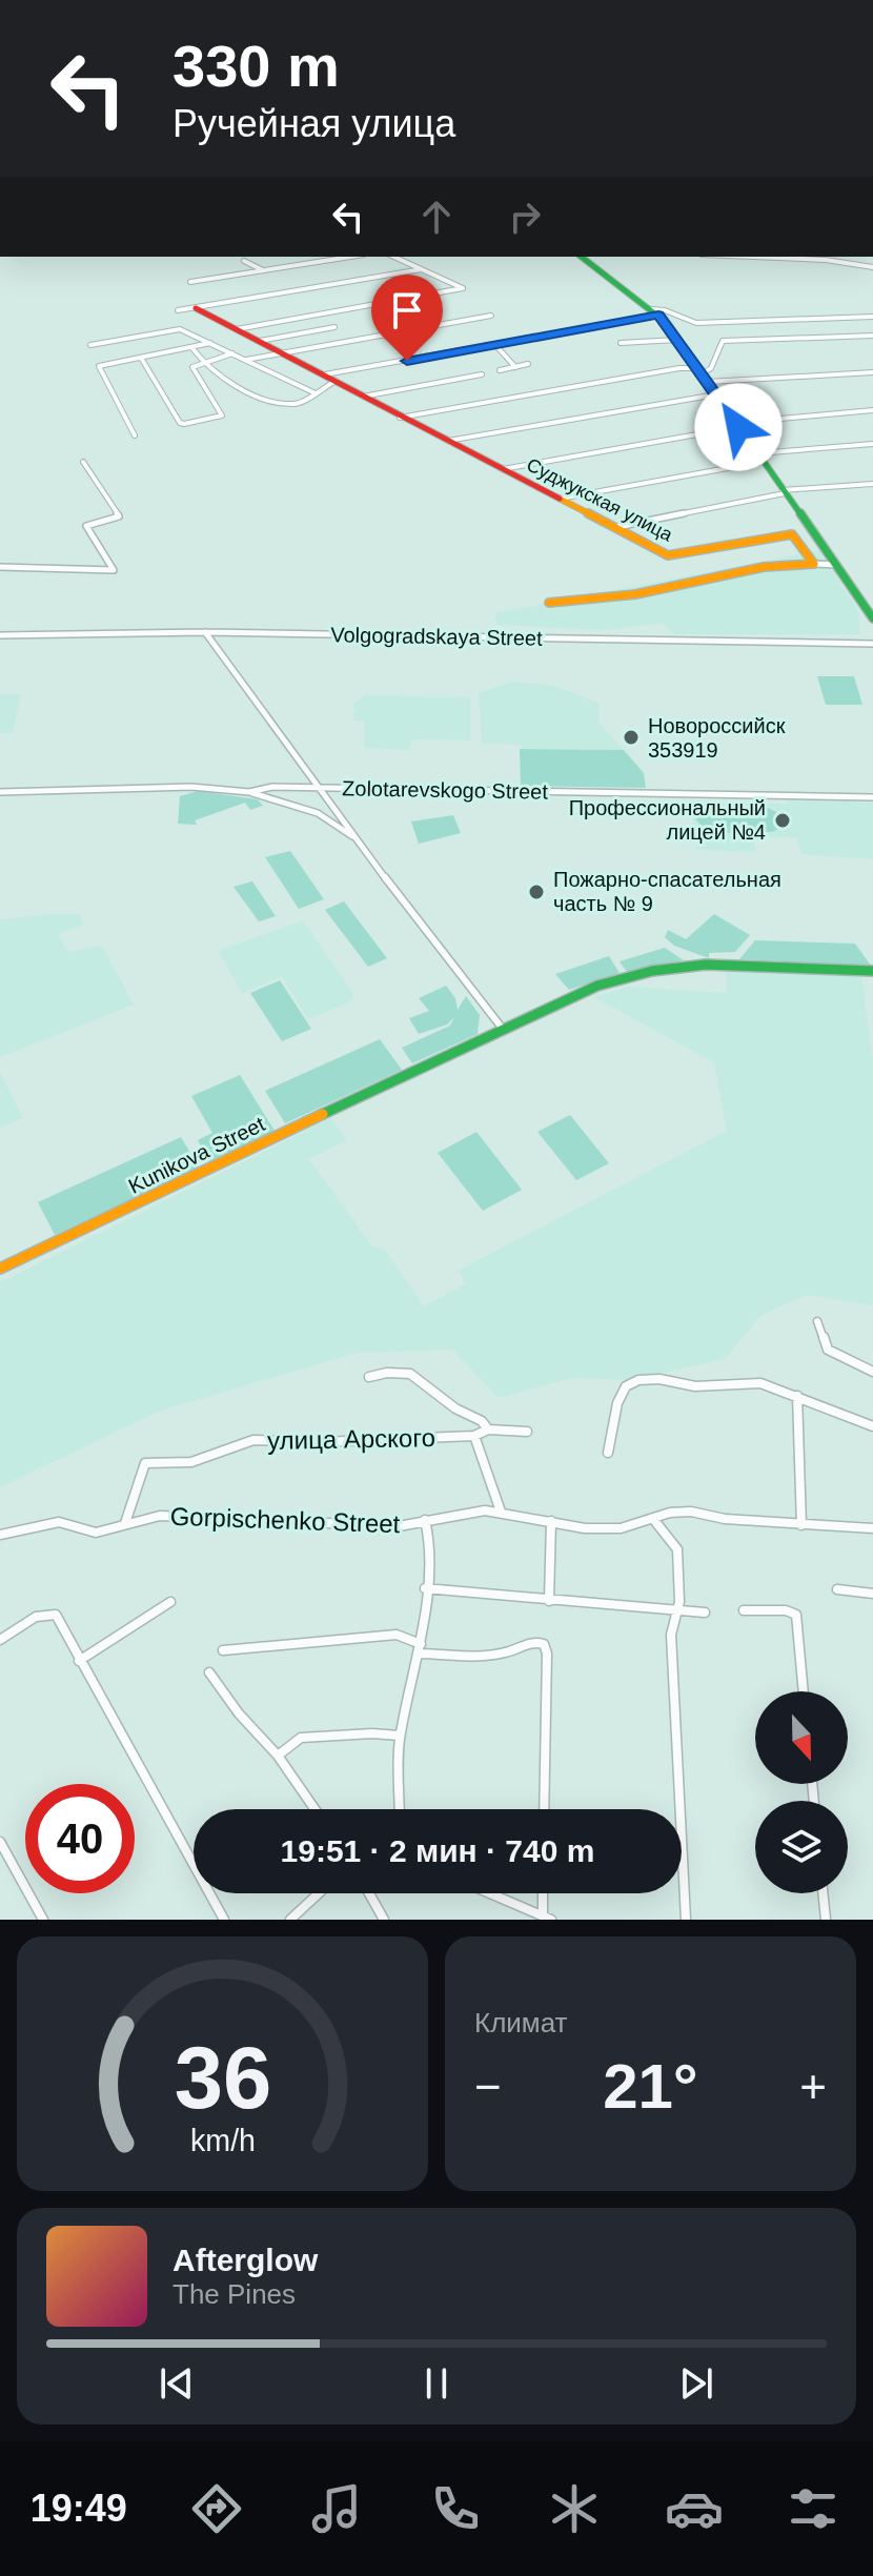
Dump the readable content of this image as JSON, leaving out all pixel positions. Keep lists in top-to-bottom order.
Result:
{
  "streets": {
    "street": [
      "Суджукская улица",
      "Volgogradskaya Street",
      "Zolotarevskogo Street",
      "улица Арского",
      "Gorpischenko Street"
    ]
  },
  "crossings": [
    ["улица Арского", "Gorpischenko Street"]
  ],
  "places": ["Новороссийск 353919", "Профессиональный лицей №4", "Пожарно-спасательная часть № 9"],
  "north": "bottom",
  "page": {
    "turn": ["330 m", "Ручейная улица"],
    "limit": "40",
    "trip": "19:51 · 2 мин · 740 m",
    "tile": "Климат",
    "heat": ["−", "21°", "+"],
    "song": ["Afterglow", "The Pines"],
    "tabs": "19:49",
    "gauge": ["36", "km/h"]
  }
}
